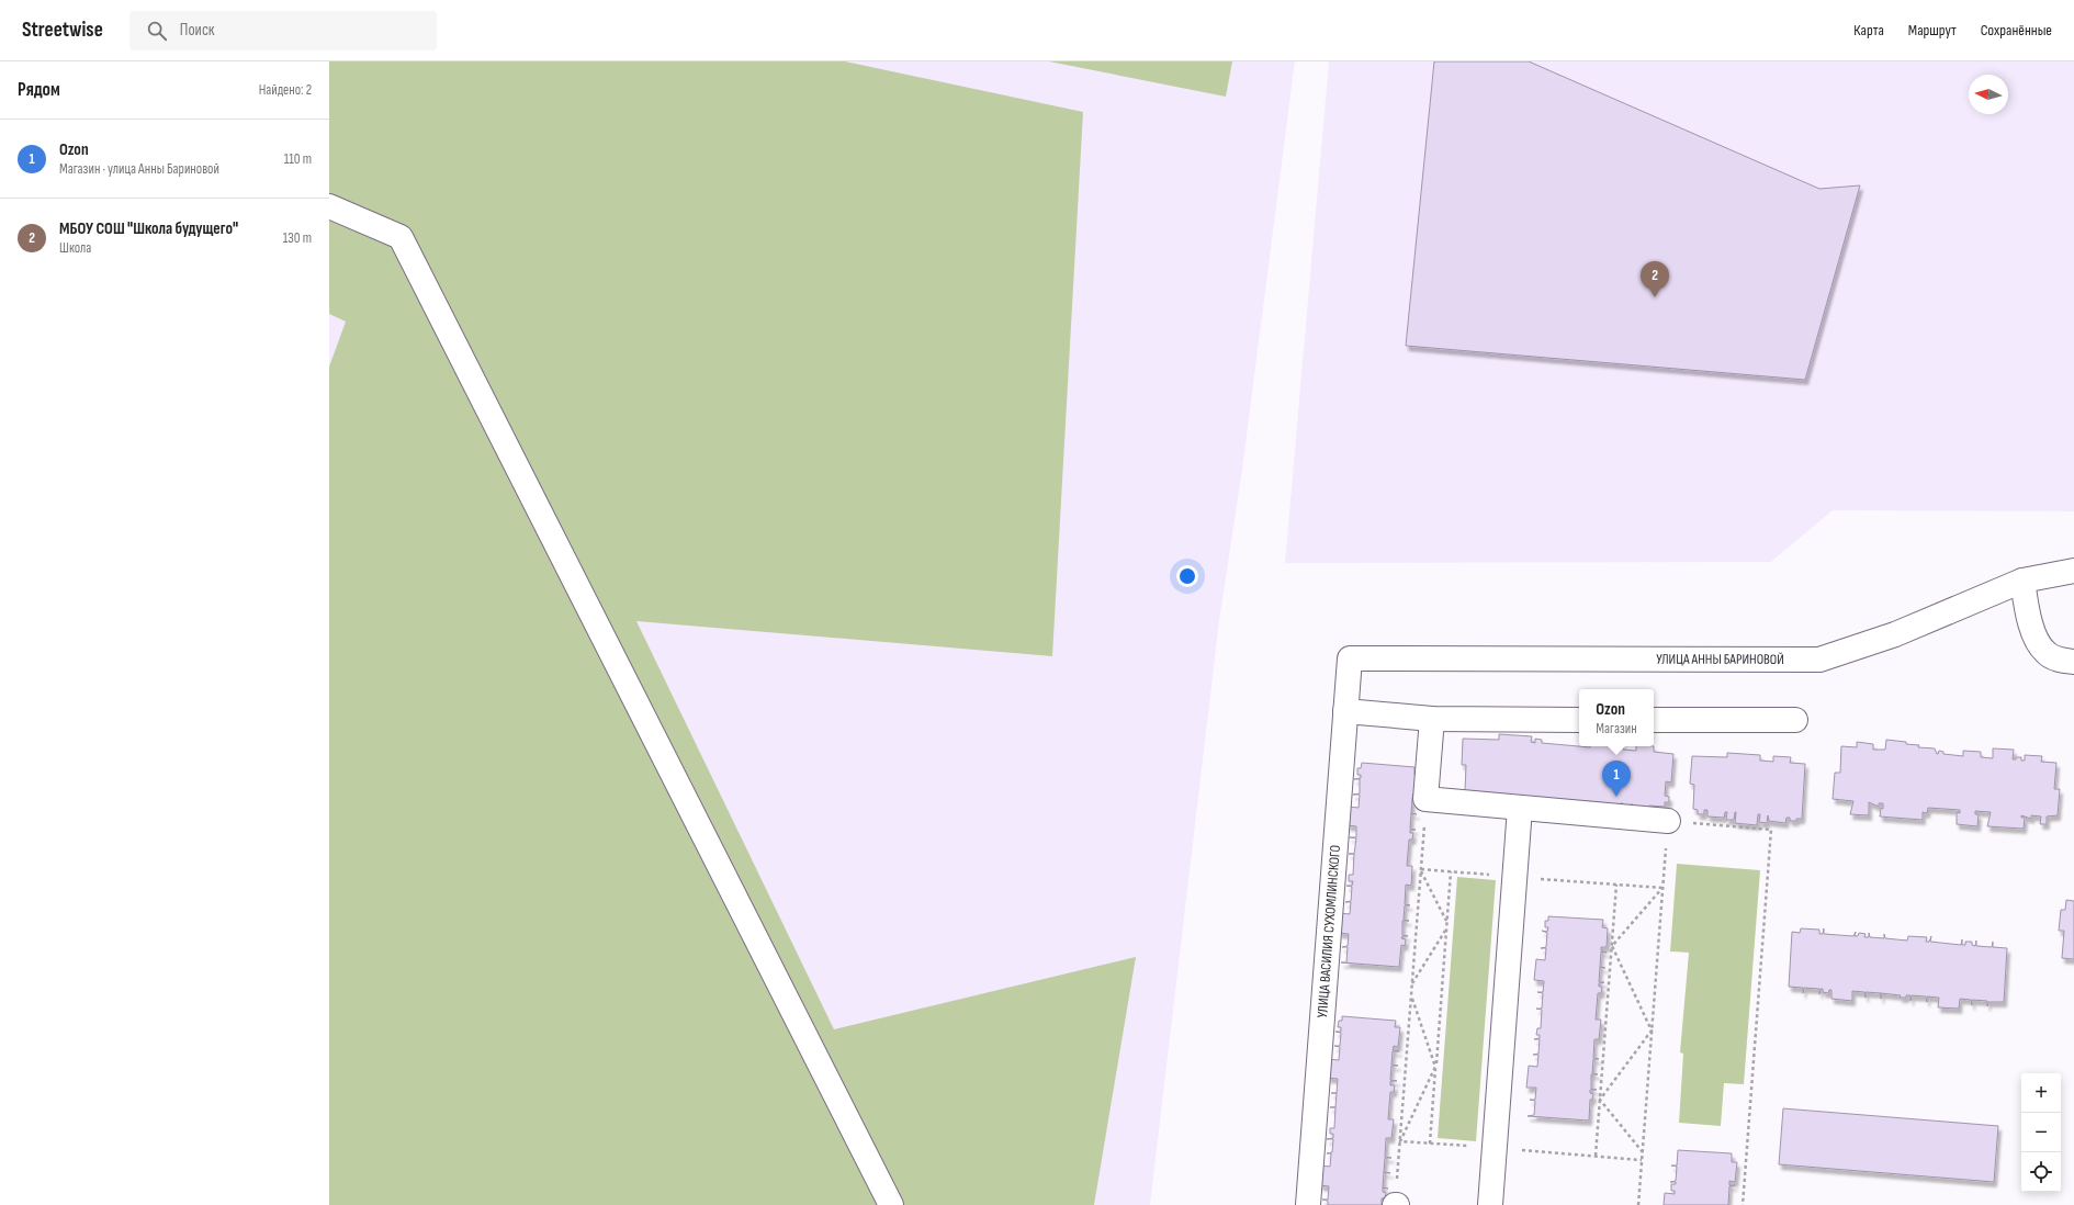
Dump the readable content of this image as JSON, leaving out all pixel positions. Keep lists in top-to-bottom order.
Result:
{
  "streets": {
    "street": ["УЛИЦА АННЫ БАРИНОВОЙ", "УЛИЦА ВАСИЛИЯ СУХОМЛИНСКОГО"]
  },
  "crossings": [
    ["УЛИЦА АННЫ БАРИНОВОЙ", "УЛИЦА ВАСИЛИЯ СУХОМЛИНСКОГО"]
  ],
  "north": "left",
  "page": {
    "header": "Streetwise",
    "search": "Поиск",
    "nav": ["Карта", "Маршрут", "Сохранённые"],
    "heading": ["Рядом", "Найдено: 2"],
    "list": [
      {
        "mark": "1",
        "name": "Ozon",
        "note": "Магазин · улица Анны Бариновой",
        "value": "110 m"
      },
      {
        "mark": "2",
        "name": "МБОУ СОШ \"Школа будущего\"",
        "note": "Школа",
        "value": "130 m"
      }
    ],
    "pins": ["2", "1"],
    "popup": ["Ozon", "Магазин"],
    "map_buttons": ["+", "−"]
  }
}
